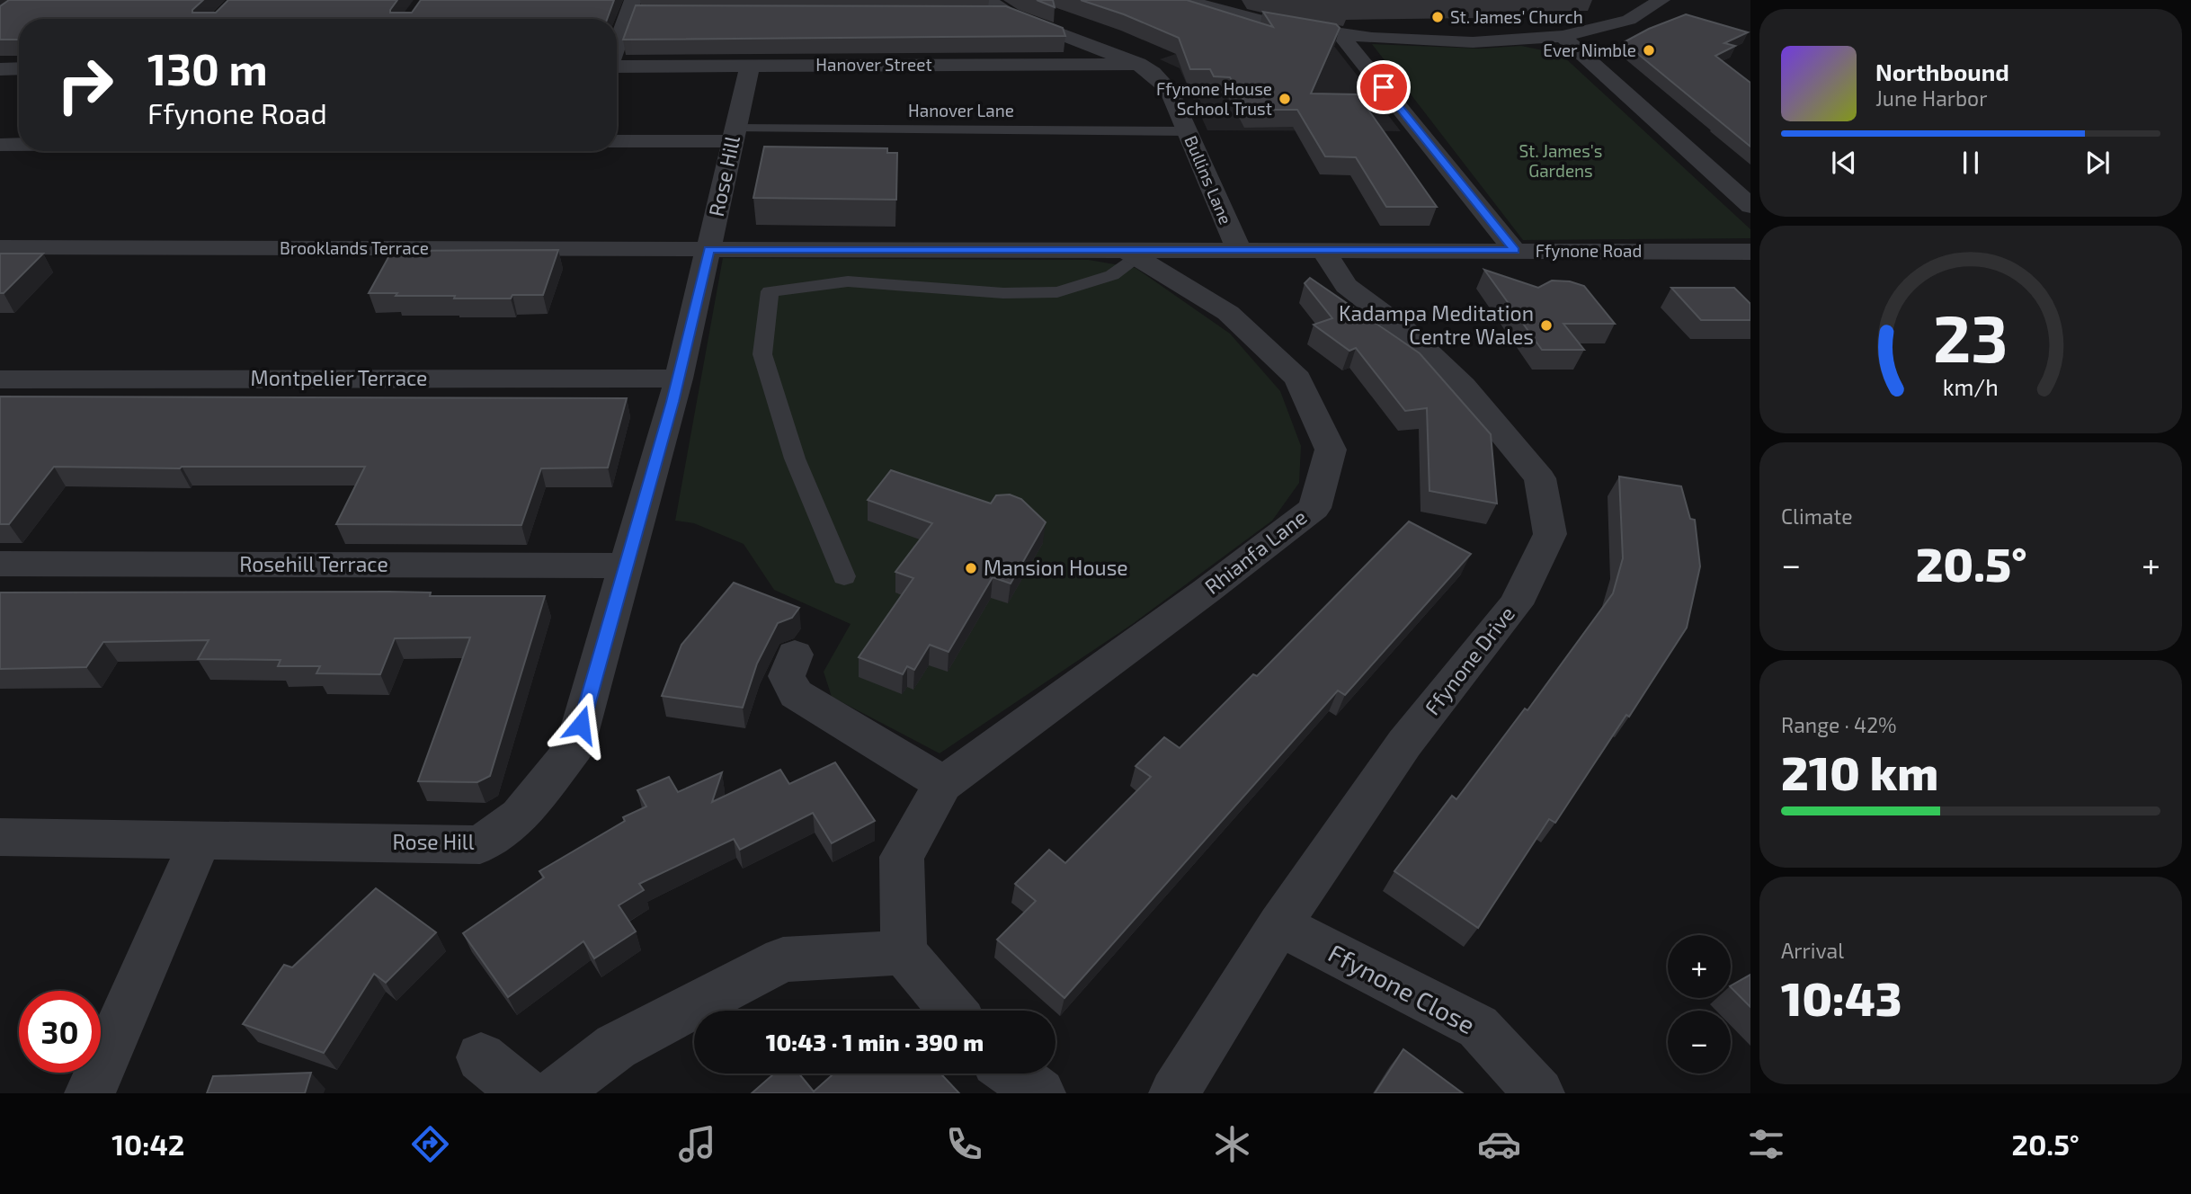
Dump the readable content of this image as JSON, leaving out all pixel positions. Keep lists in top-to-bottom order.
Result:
{
  "streets": {
    "street": [
      "Hanover Street",
      "Rose Hill",
      "Bullins Lane",
      "Brooklands Terrace",
      "Ffynone Road",
      "Montpelier Terrace",
      "Rhianfa Lane",
      "Rosehill Terrace",
      "Ffynone Drive",
      "Ffynone Close"
    ],
    "lane": ["Hanover Lane"]
  },
  "crossings": [
    ["Hanover Street", "Rose Hill"],
    ["Hanover Street", "Bullins Lane"],
    ["Hanover Lane", "Rose Hill"],
    ["Hanover Lane", "Bullins Lane"],
    ["Rose Hill", "Brooklands Terrace"],
    ["Rose Hill", "Ffynone Road"],
    ["Rose Hill", "Montpelier Terrace"],
    ["Rose Hill", "Rosehill Terrace"],
    ["Bullins Lane", "Ffynone Road"],
    ["Brooklands Terrace", "Ffynone Road"],
    ["Ffynone Road", "Rhianfa Lane"],
    ["Ffynone Road", "Ffynone Drive"],
    ["Ffynone Drive", "Ffynone Close"]
  ],
  "parks": ["St. James's Gardens"],
  "places": [
    "St. James' Church",
    "Ever Nimble",
    "Ffynone House School Trust",
    "Kadampa Meditation Centre Wales",
    "Mansion House"
  ],
  "page": {
    "turn": ["130 m", "Ffynone Road"],
    "song": ["Northbound", "June Harbor"],
    "tile": [
      "Climate",
      ["Range · 42%", "210 km"],
      ["Arrival", "10:43"]
    ],
    "heat": ["−", "20.5°", "+"],
    "map_buttons": ["+", "−"],
    "limit": "30",
    "trip": "10:43 · 1 min · 390 m",
    "tabs": ["10:42", "20.5°"],
    "gauge": ["23", "km/h"]
  }
}
